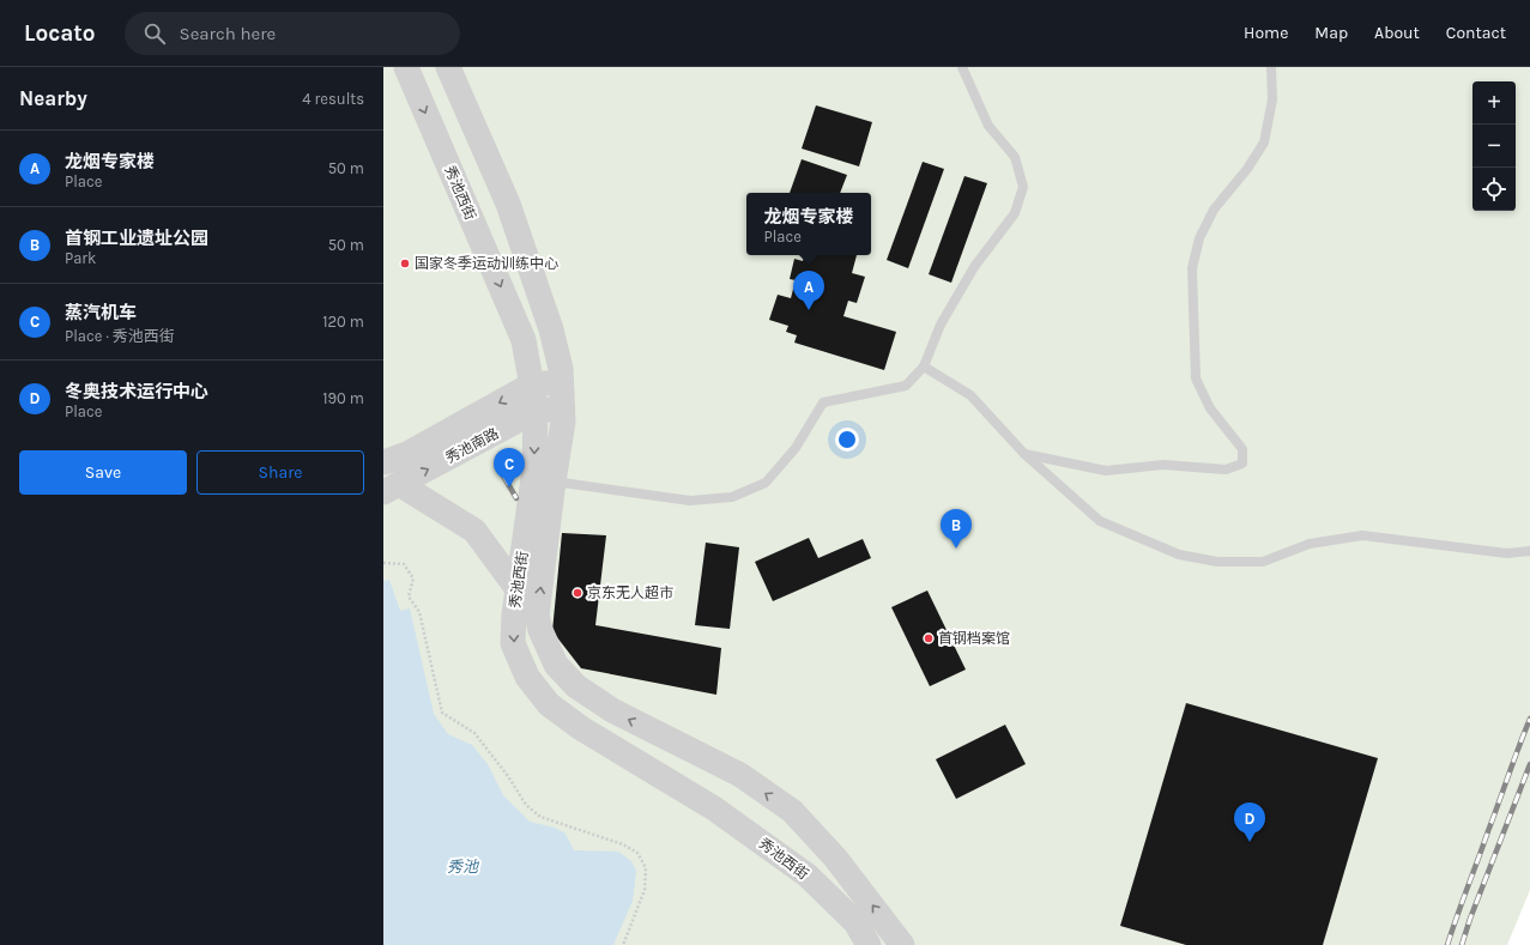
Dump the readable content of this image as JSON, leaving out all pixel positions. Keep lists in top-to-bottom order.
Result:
{
  "streets": {
    "street": ["秀池西街", "秀池南路"]
  },
  "crossings": [
    ["秀池西街", "秀池南路"]
  ],
  "water": ["秀池"],
  "places": ["国家冬季运动训练中心", "京东无人超市", "首钢档案馆"],
  "page": {
    "header": "Locato",
    "search": "Search here",
    "nav": [
      "Home",
      "Map",
      "About",
      "Contact"
    ],
    "heading": ["Nearby", "4 results"],
    "map_buttons": ["+", "−"],
    "list": [
      {
        "mark": "A",
        "name": "龙烟专家楼",
        "note": "Place",
        "value": "50 m"
      },
      {
        "mark": "B",
        "name": "首钢工业遗址公园",
        "note": "Park",
        "value": "50 m"
      },
      {
        "mark": "C",
        "name": "蒸汽机车",
        "note": "Place · 秀池西街",
        "value": "120 m"
      },
      {
        "mark": "D",
        "name": "冬奥技术运行中心",
        "note": "Place",
        "value": "190 m"
      }
    ],
    "popup": ["龙烟专家楼", "Place"],
    "pins": [
      "A",
      "C",
      "B",
      "D"
    ],
    "buttons": ["Save", "Share"]
  }
}
